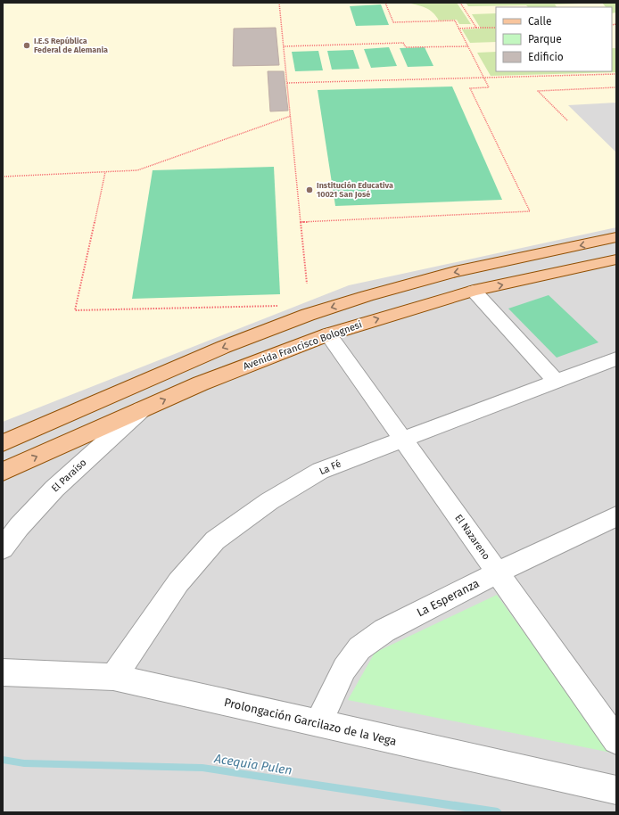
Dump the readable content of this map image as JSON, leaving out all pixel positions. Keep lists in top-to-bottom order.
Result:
{
  "streets": {
    "main road": ["Avenida Francisco Bolognesi"],
    "street": [
      "La Fé",
      "El Paraíso",
      "El Nazareno",
      "La Esperanza",
      "Prolongación Garcilazo de la Vega"
    ]
  },
  "crossings": [
    ["Avenida Francisco Bolognesi", "El Paraíso"],
    ["Avenida Francisco Bolognesi", "El Nazareno"],
    ["La Fé", "El Nazareno"],
    ["La Fé", "Prolongación Garcilazo de la Vega"],
    ["El Nazareno", "La Esperanza"],
    ["La Esperanza", "Prolongación Garcilazo de la Vega"]
  ],
  "water": ["Acequia Pulen"],
  "places": ["I.E.S República Federal de Alemania", "Institución Educativa 10021 San José"],
  "legend": ["Calle", "Parque", "Edificio"]
}
